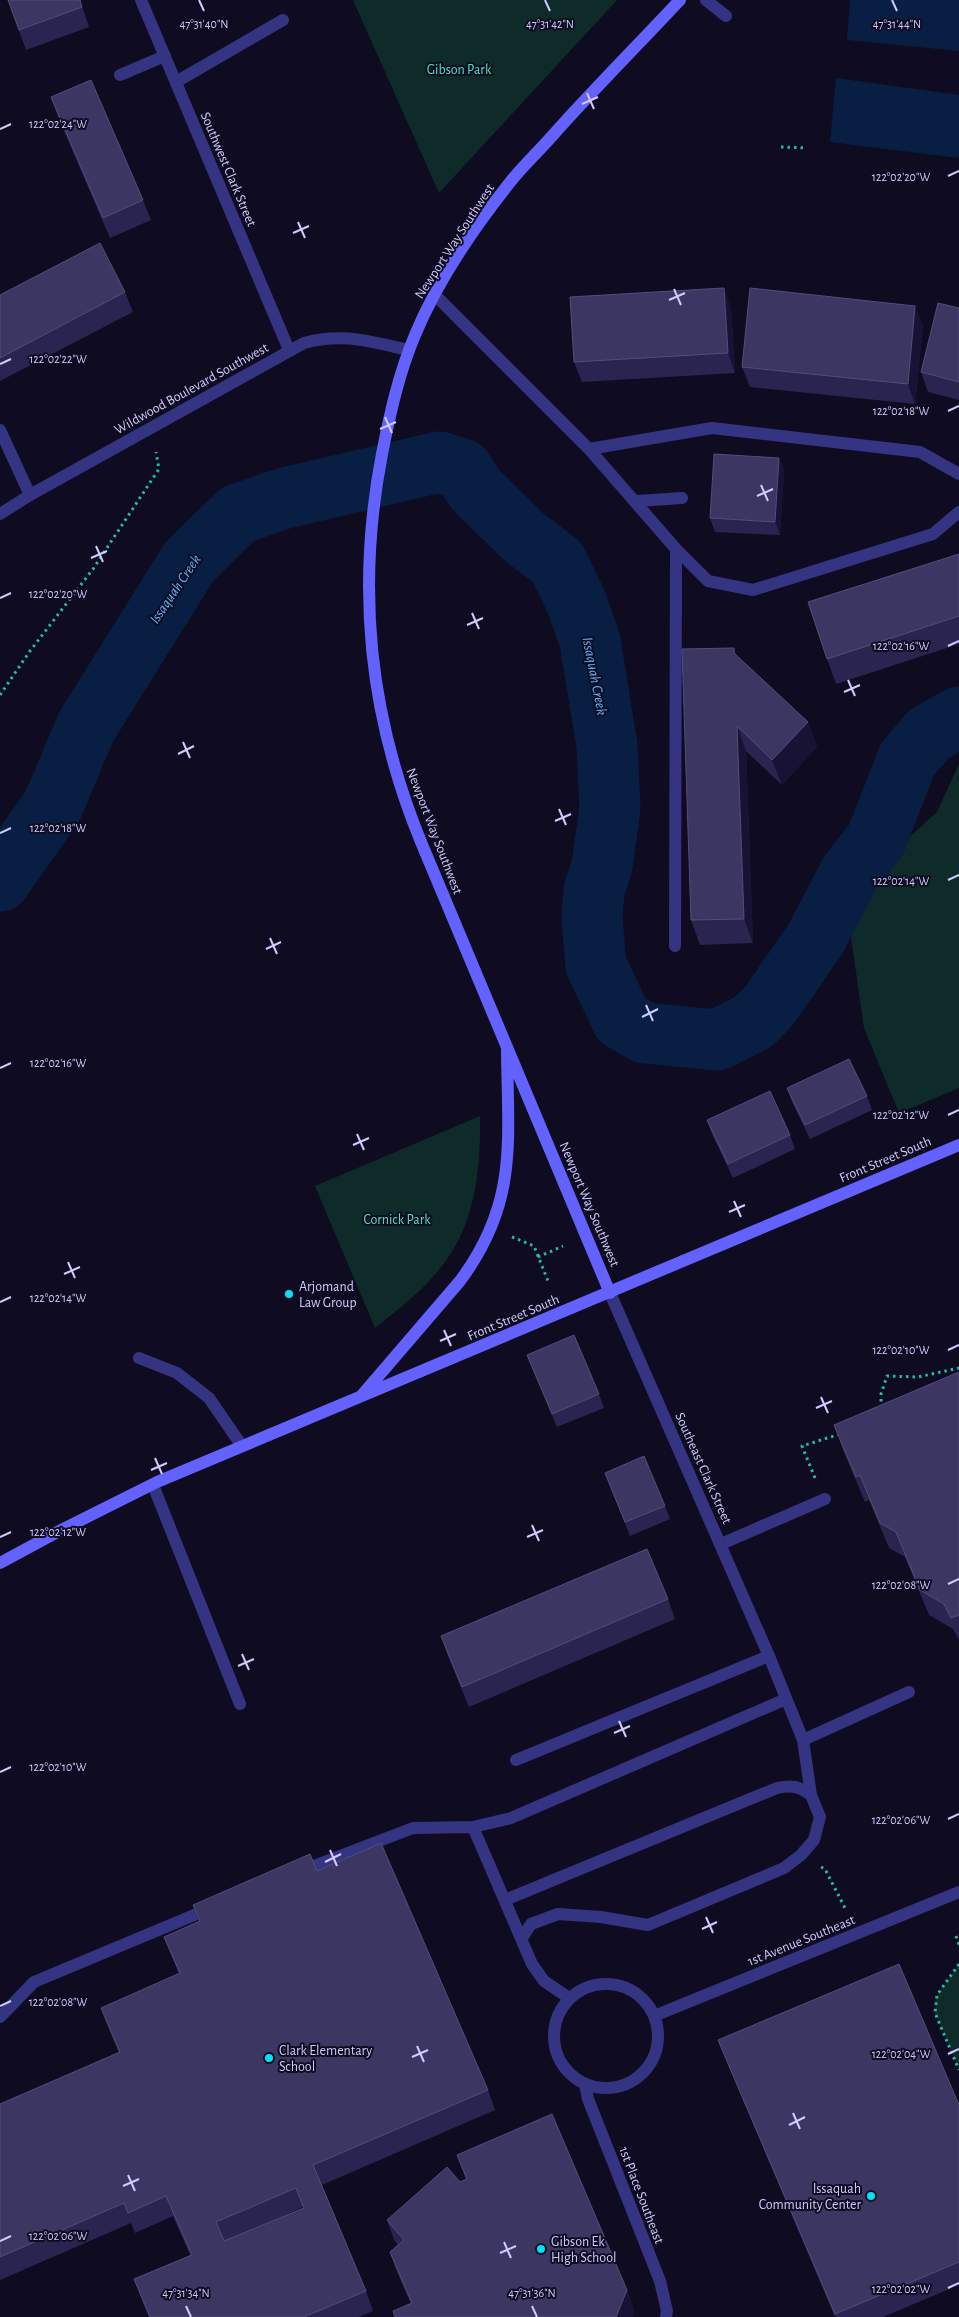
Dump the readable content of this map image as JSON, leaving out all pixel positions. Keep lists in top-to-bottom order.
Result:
{
  "streets": {
    "main road": ["Newport Way Southwest", "Front Street South"],
    "street": [
      "Southwest Clark Street",
      "Wildwood Boulevard Southwest",
      "Southeast Clark Street",
      "1st Avenue Southeast",
      "1st Place Southeast"
    ]
  },
  "crossings": [
    ["Southwest Clark Street", "Wildwood Boulevard Southwest"],
    ["Newport Way Southwest", "Wildwood Boulevard Southwest"],
    ["Newport Way Southwest", "Front Street South"],
    ["Newport Way Southwest", "Southeast Clark Street"],
    ["Front Street South", "Southeast Clark Street"],
    ["1st Avenue Southeast", "1st Place Southeast"]
  ],
  "water": ["Issaquah Creek"],
  "parks": ["Gibson Park", "Cornick Park"],
  "places": [
    "Arjomand Law Group",
    "Clark Elementary School",
    "Issaquah Community Center",
    "Gibson Ek High School"
  ],
  "coordinates": [
    "47°31'40\"N",
    "47°31'42\"N",
    "47°31'44\"N",
    "122°02'24\"W",
    "122°02'20\"W",
    "122°02'22\"W",
    "122°02'18\"W",
    "122°02'16\"W",
    "122°02'14\"W",
    "122°02'12\"W",
    "122°02'10\"W",
    "122°02'08\"W",
    "122°02'06\"W",
    "122°02'04\"W",
    "122°02'02\"W",
    "47°31'34\"N",
    "47°31'36\"N"
  ]
}
